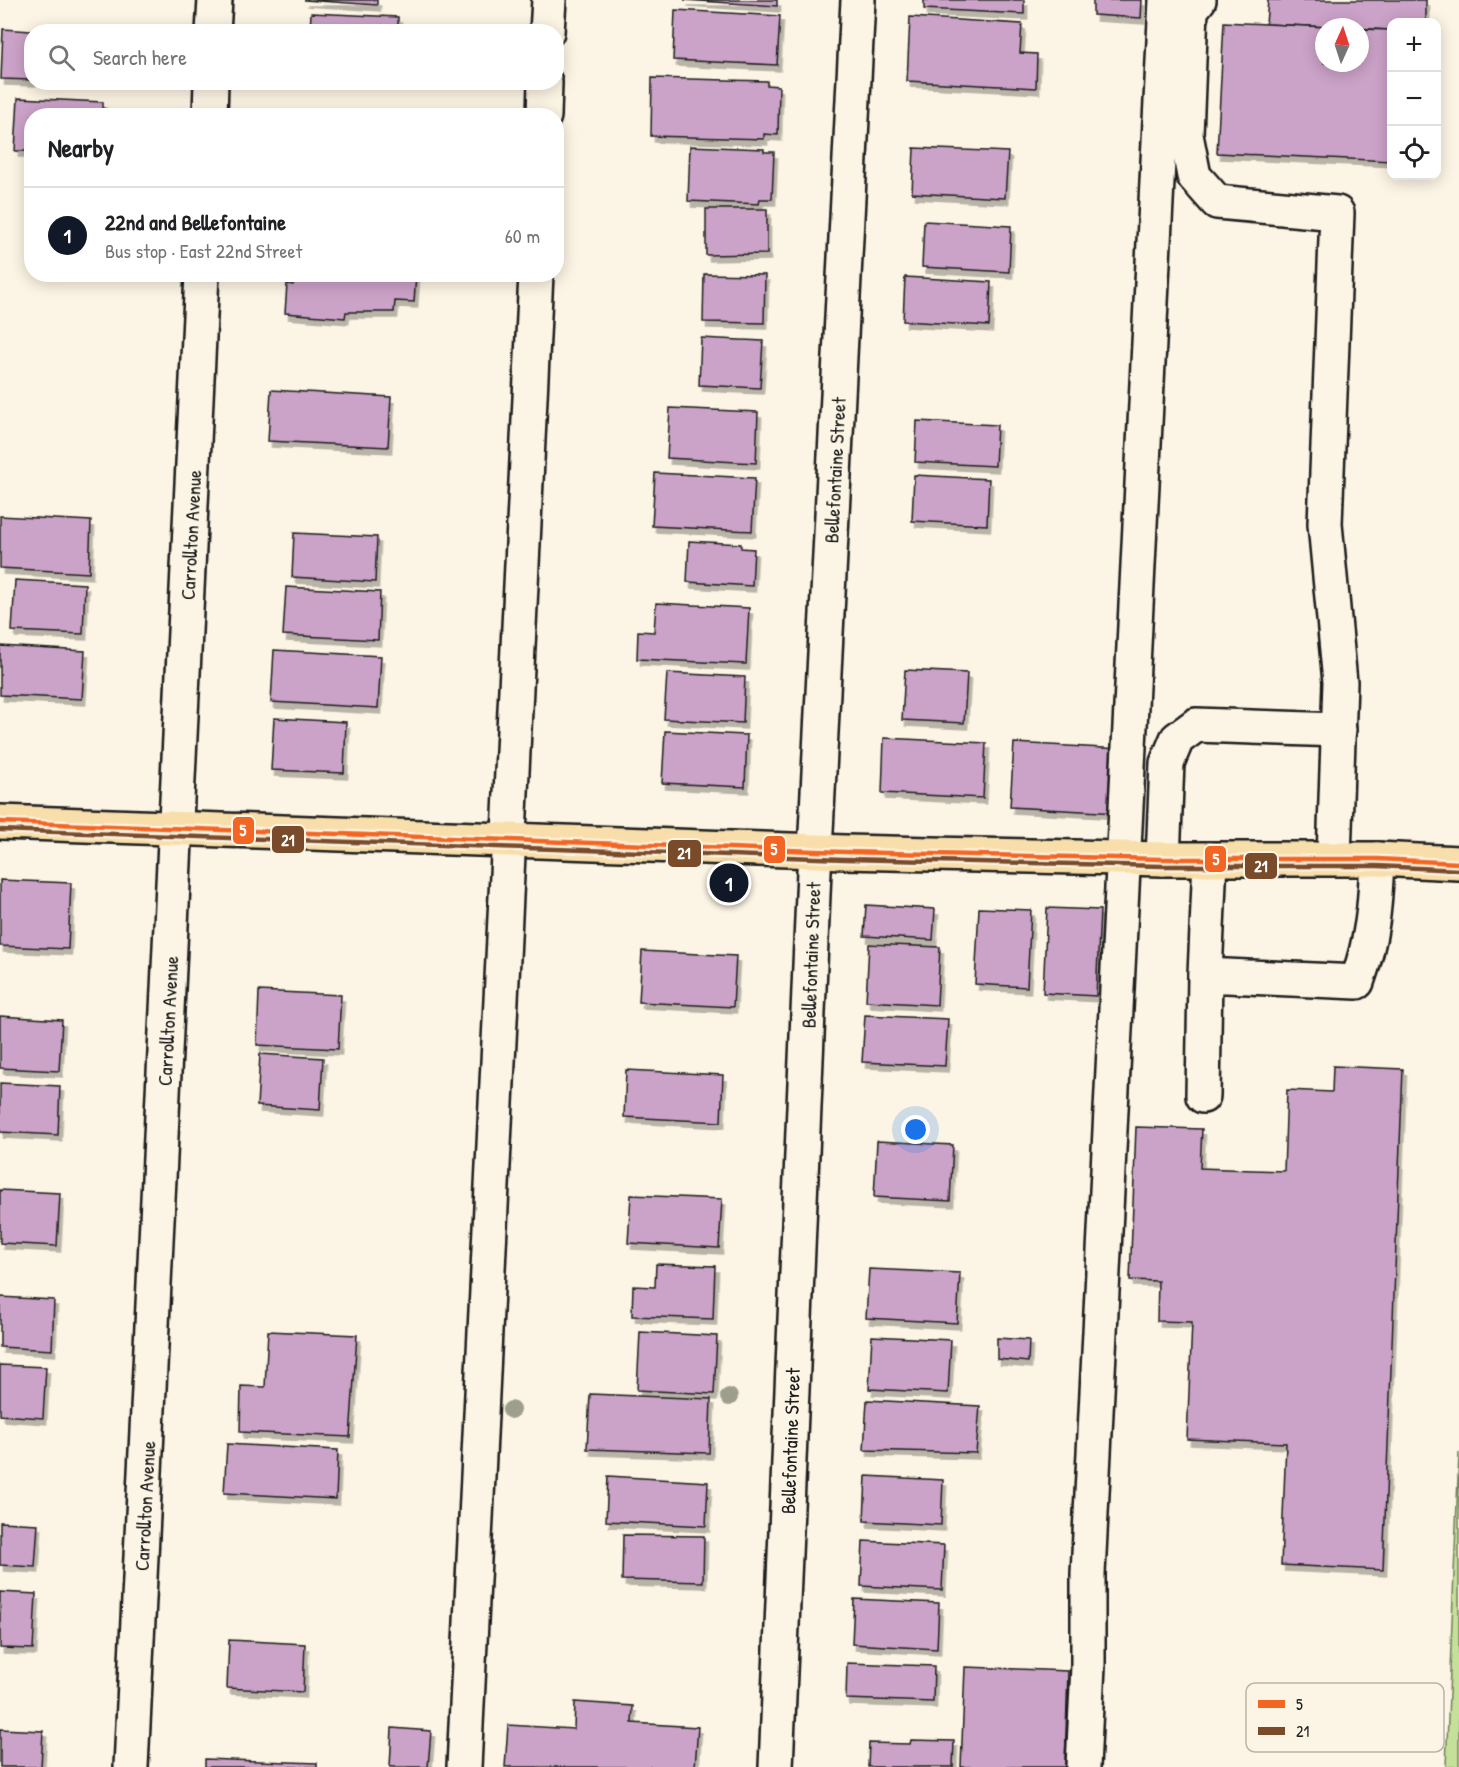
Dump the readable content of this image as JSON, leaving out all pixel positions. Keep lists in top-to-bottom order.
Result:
{
  "streets": {
    "street": ["Bellefontaine Street", "Carrollton Avenue"]
  },
  "lines": ["transit line 5", "transit line 21"],
  "legend": ["5", "21"],
  "north": "top",
  "page": {
    "map_buttons": ["+", "−"],
    "search": "Search here",
    "heading": "Nearby",
    "list": [
      {
        "mark": "1",
        "name": "22nd and Bellefontaine",
        "note": "Bus stop · East 22nd Street",
        "value": "60 m"
      }
    ],
    "pins": "1"
  }
}
